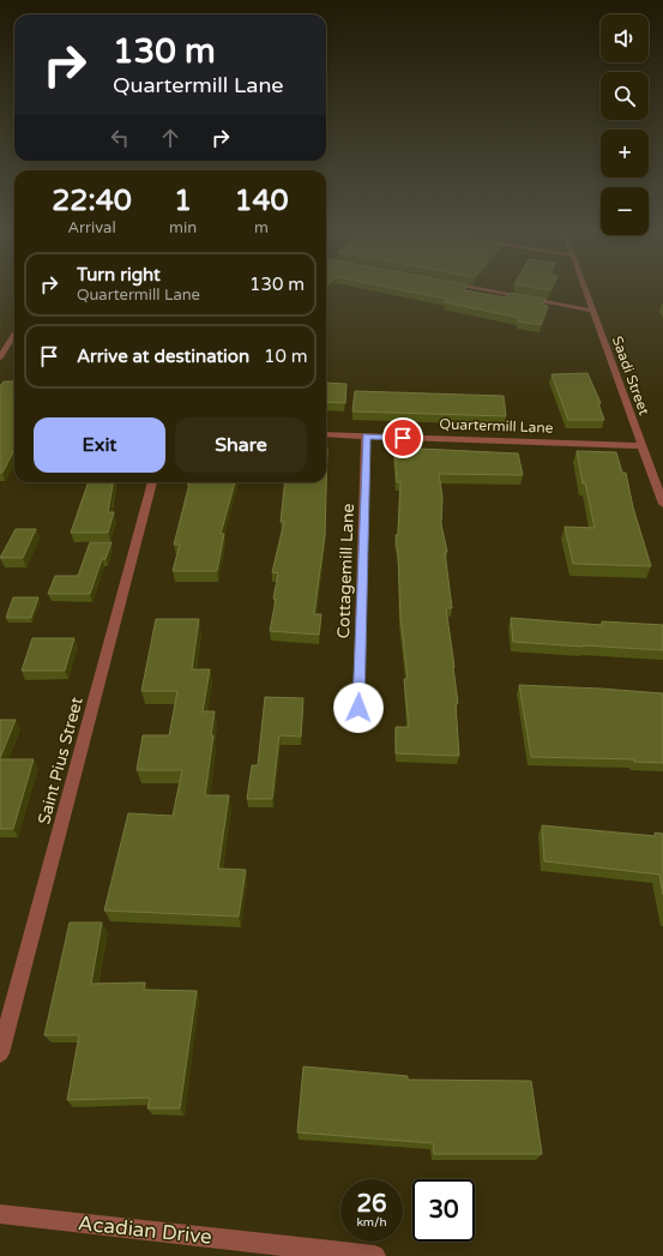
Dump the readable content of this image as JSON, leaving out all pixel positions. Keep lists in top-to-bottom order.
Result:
{
  "streets": {
    "street": [
      "Saadi Street",
      "Quartermill Lane",
      "Cottagemill Lane",
      "Saint Pius Street",
      "Acadian Drive"
    ]
  },
  "crossings": [
    ["Saadi Street", "Quartermill Lane"],
    ["Quartermill Lane", "Cottagemill Lane"]
  ],
  "page": {
    "map_buttons": ["+", "−"],
    "turn": ["130 m", "Quartermill Lane"],
    "eta": [
      "22:40",
      "Arrival",
      "1",
      "min",
      "140",
      "m"
    ],
    "list": [
      {
        "name": "Turn right",
        "note": "Quartermill Lane",
        "value": "130 m"
      },
      {
        "name": "Arrive at destination",
        "value": "10 m"
      }
    ],
    "buttons": ["Exit", "Share"],
    "speed": "26 km/h",
    "limit": "30"
  }
}
